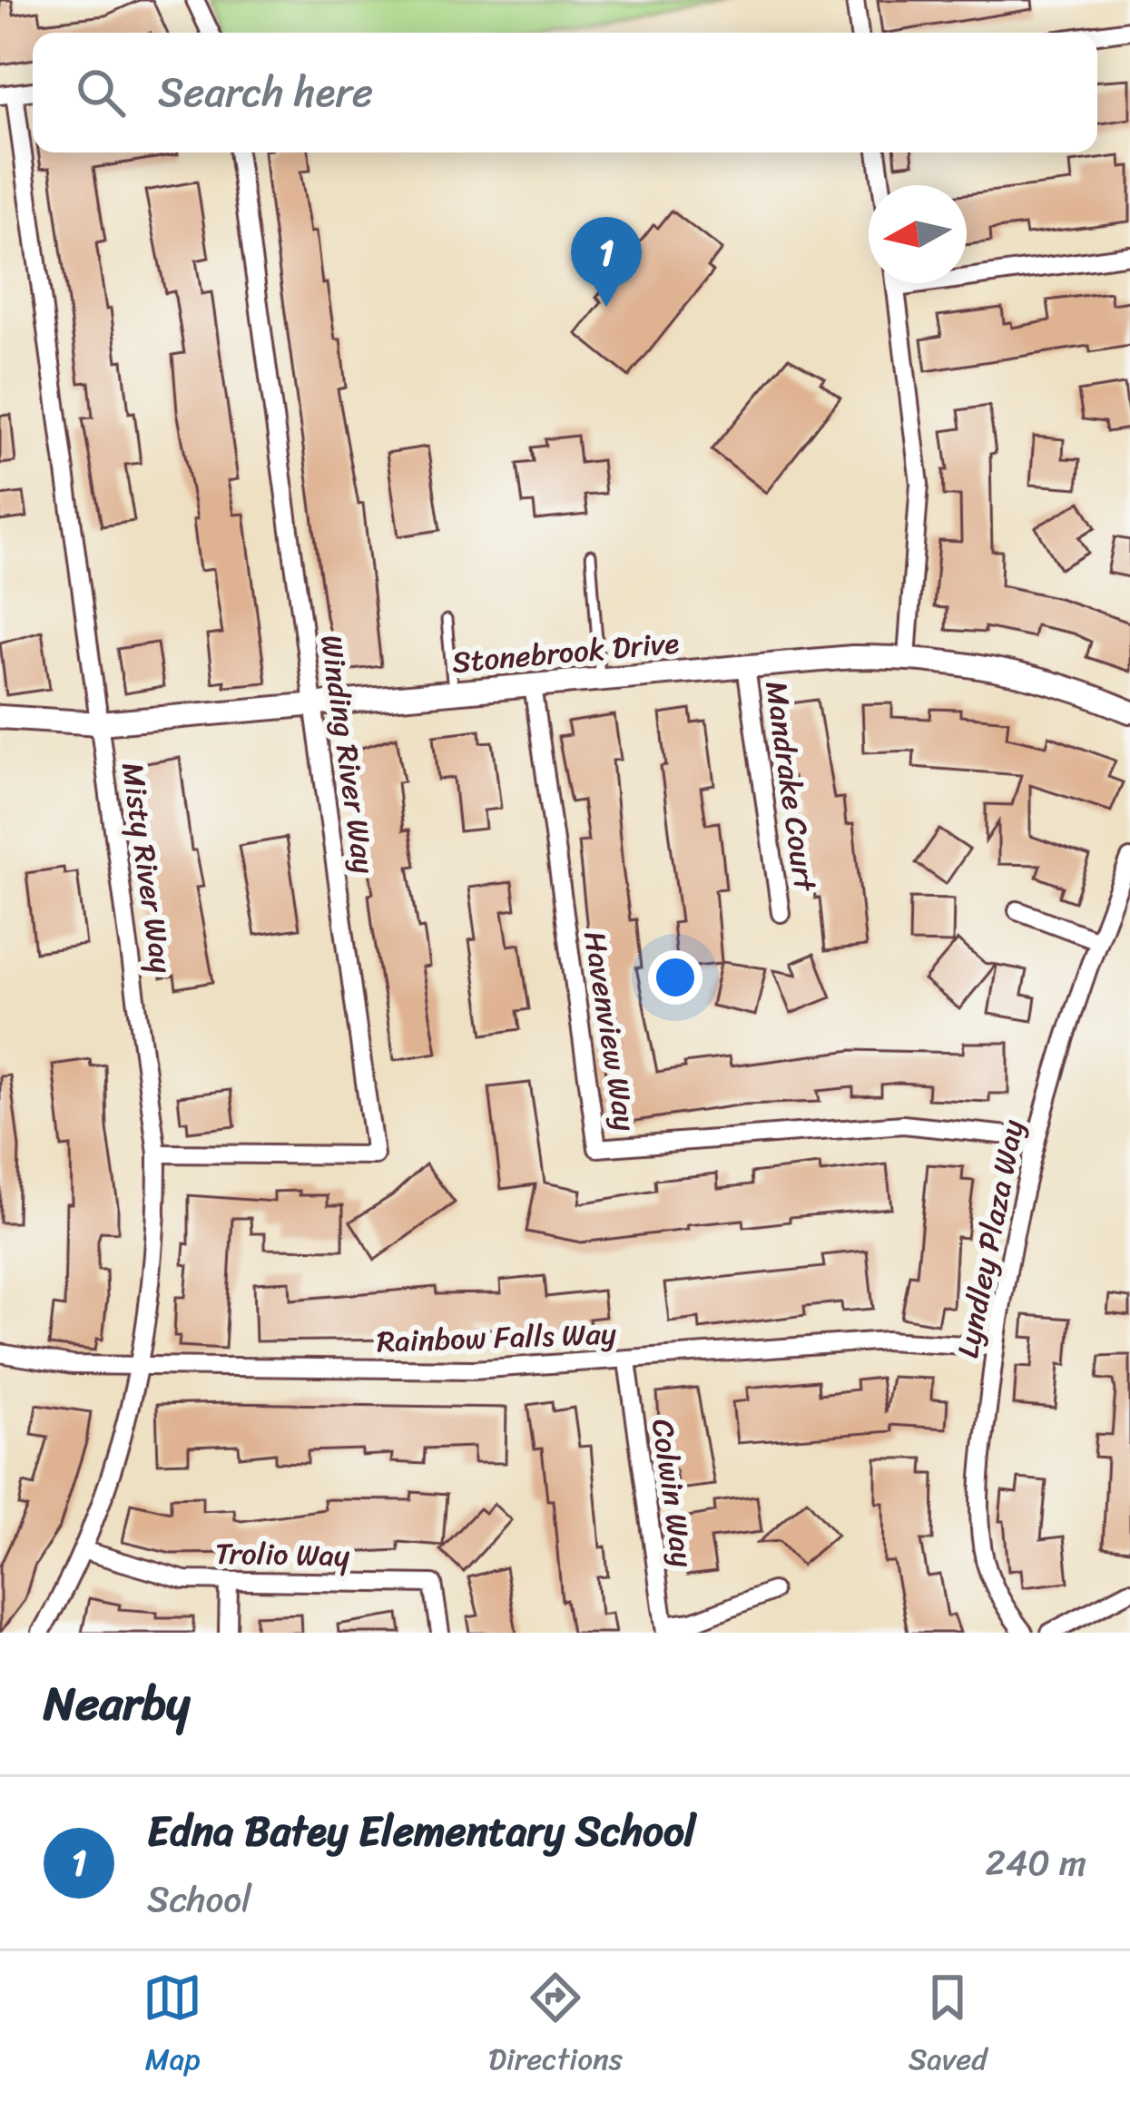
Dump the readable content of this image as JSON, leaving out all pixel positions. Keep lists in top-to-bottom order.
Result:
{
  "streets": {
    "street": [
      "Stonebrook Drive",
      "Winding River Way",
      "Mandrake Court",
      "Misty River Way",
      "Havenview Way",
      "Lyndley Plaza Way",
      "Rainbow Falls Way",
      "Colwin Way",
      "Trolio Way"
    ]
  },
  "crossings": [
    ["Stonebrook Drive", "Winding River Way"],
    ["Stonebrook Drive", "Mandrake Court"],
    ["Stonebrook Drive", "Misty River Way"],
    ["Stonebrook Drive", "Havenview Way"],
    ["Winding River Way", "Misty River Way"],
    ["Misty River Way", "Rainbow Falls Way"],
    ["Misty River Way", "Trolio Way"],
    ["Havenview Way", "Lyndley Plaza Way"],
    ["Lyndley Plaza Way", "Rainbow Falls Way"],
    ["Rainbow Falls Way", "Colwin Way"]
  ],
  "north": "left",
  "page": {
    "search": "Search here",
    "pins": "1",
    "heading": "Nearby",
    "list": [
      {
        "mark": "1",
        "name": "Edna Batey Elementary School",
        "note": "School",
        "value": "240 m"
      }
    ],
    "nav": ["Map", "Directions", "Saved"]
  }
}
